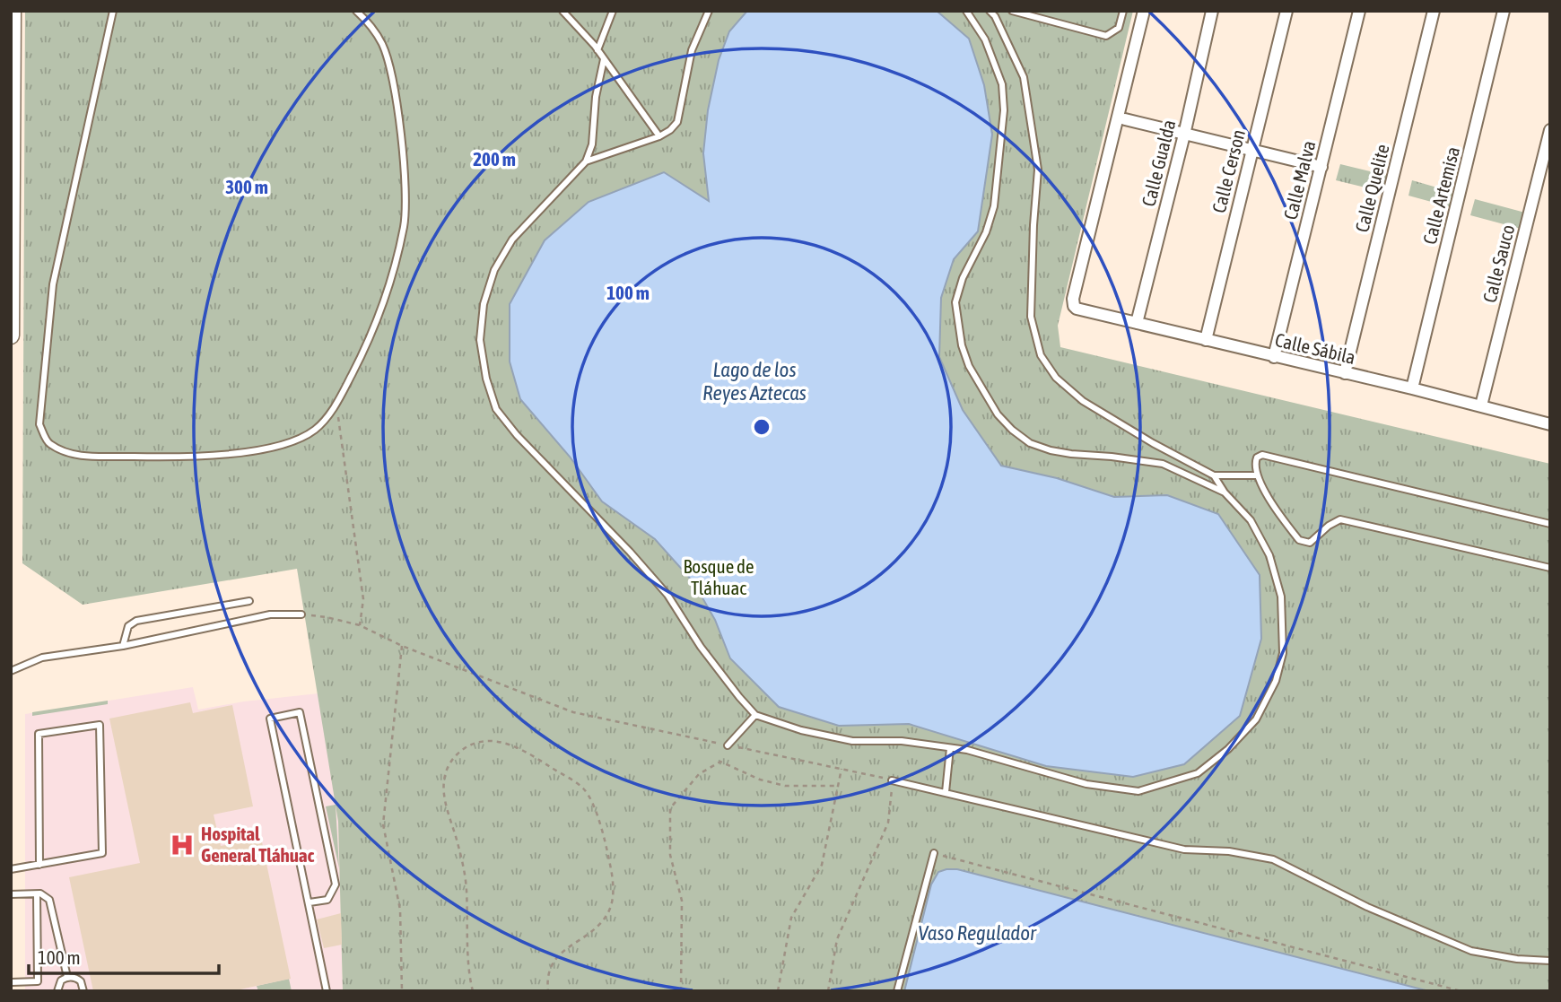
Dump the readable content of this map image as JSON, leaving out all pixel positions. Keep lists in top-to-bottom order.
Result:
{
  "streets": {
    "street": [
      "Calle Gualda",
      "Calle Cerson",
      "Calle Malva",
      "Calle Quelite",
      "Calle Artemisa",
      "Calle Sauco",
      "Calle Sábila"
    ]
  },
  "crossings": [
    ["Calle Gualda", "Calle Sábila"],
    ["Calle Cerson", "Calle Sábila"],
    ["Calle Malva", "Calle Sábila"],
    ["Calle Quelite", "Calle Sábila"],
    ["Calle Artemisa", "Calle Sábila"],
    ["Calle Sauco", "Calle Sábila"]
  ],
  "water": ["Lago de los Reyes Aztecas", "Vaso Regulador"],
  "parks": ["Bosque de Tláhuac"],
  "places": {
    "hospital": ["Hospital General Tláhuac"]
  },
  "scale_bar": "100 m",
  "rings": ["200 m", "300 m", "100 m"]
}
